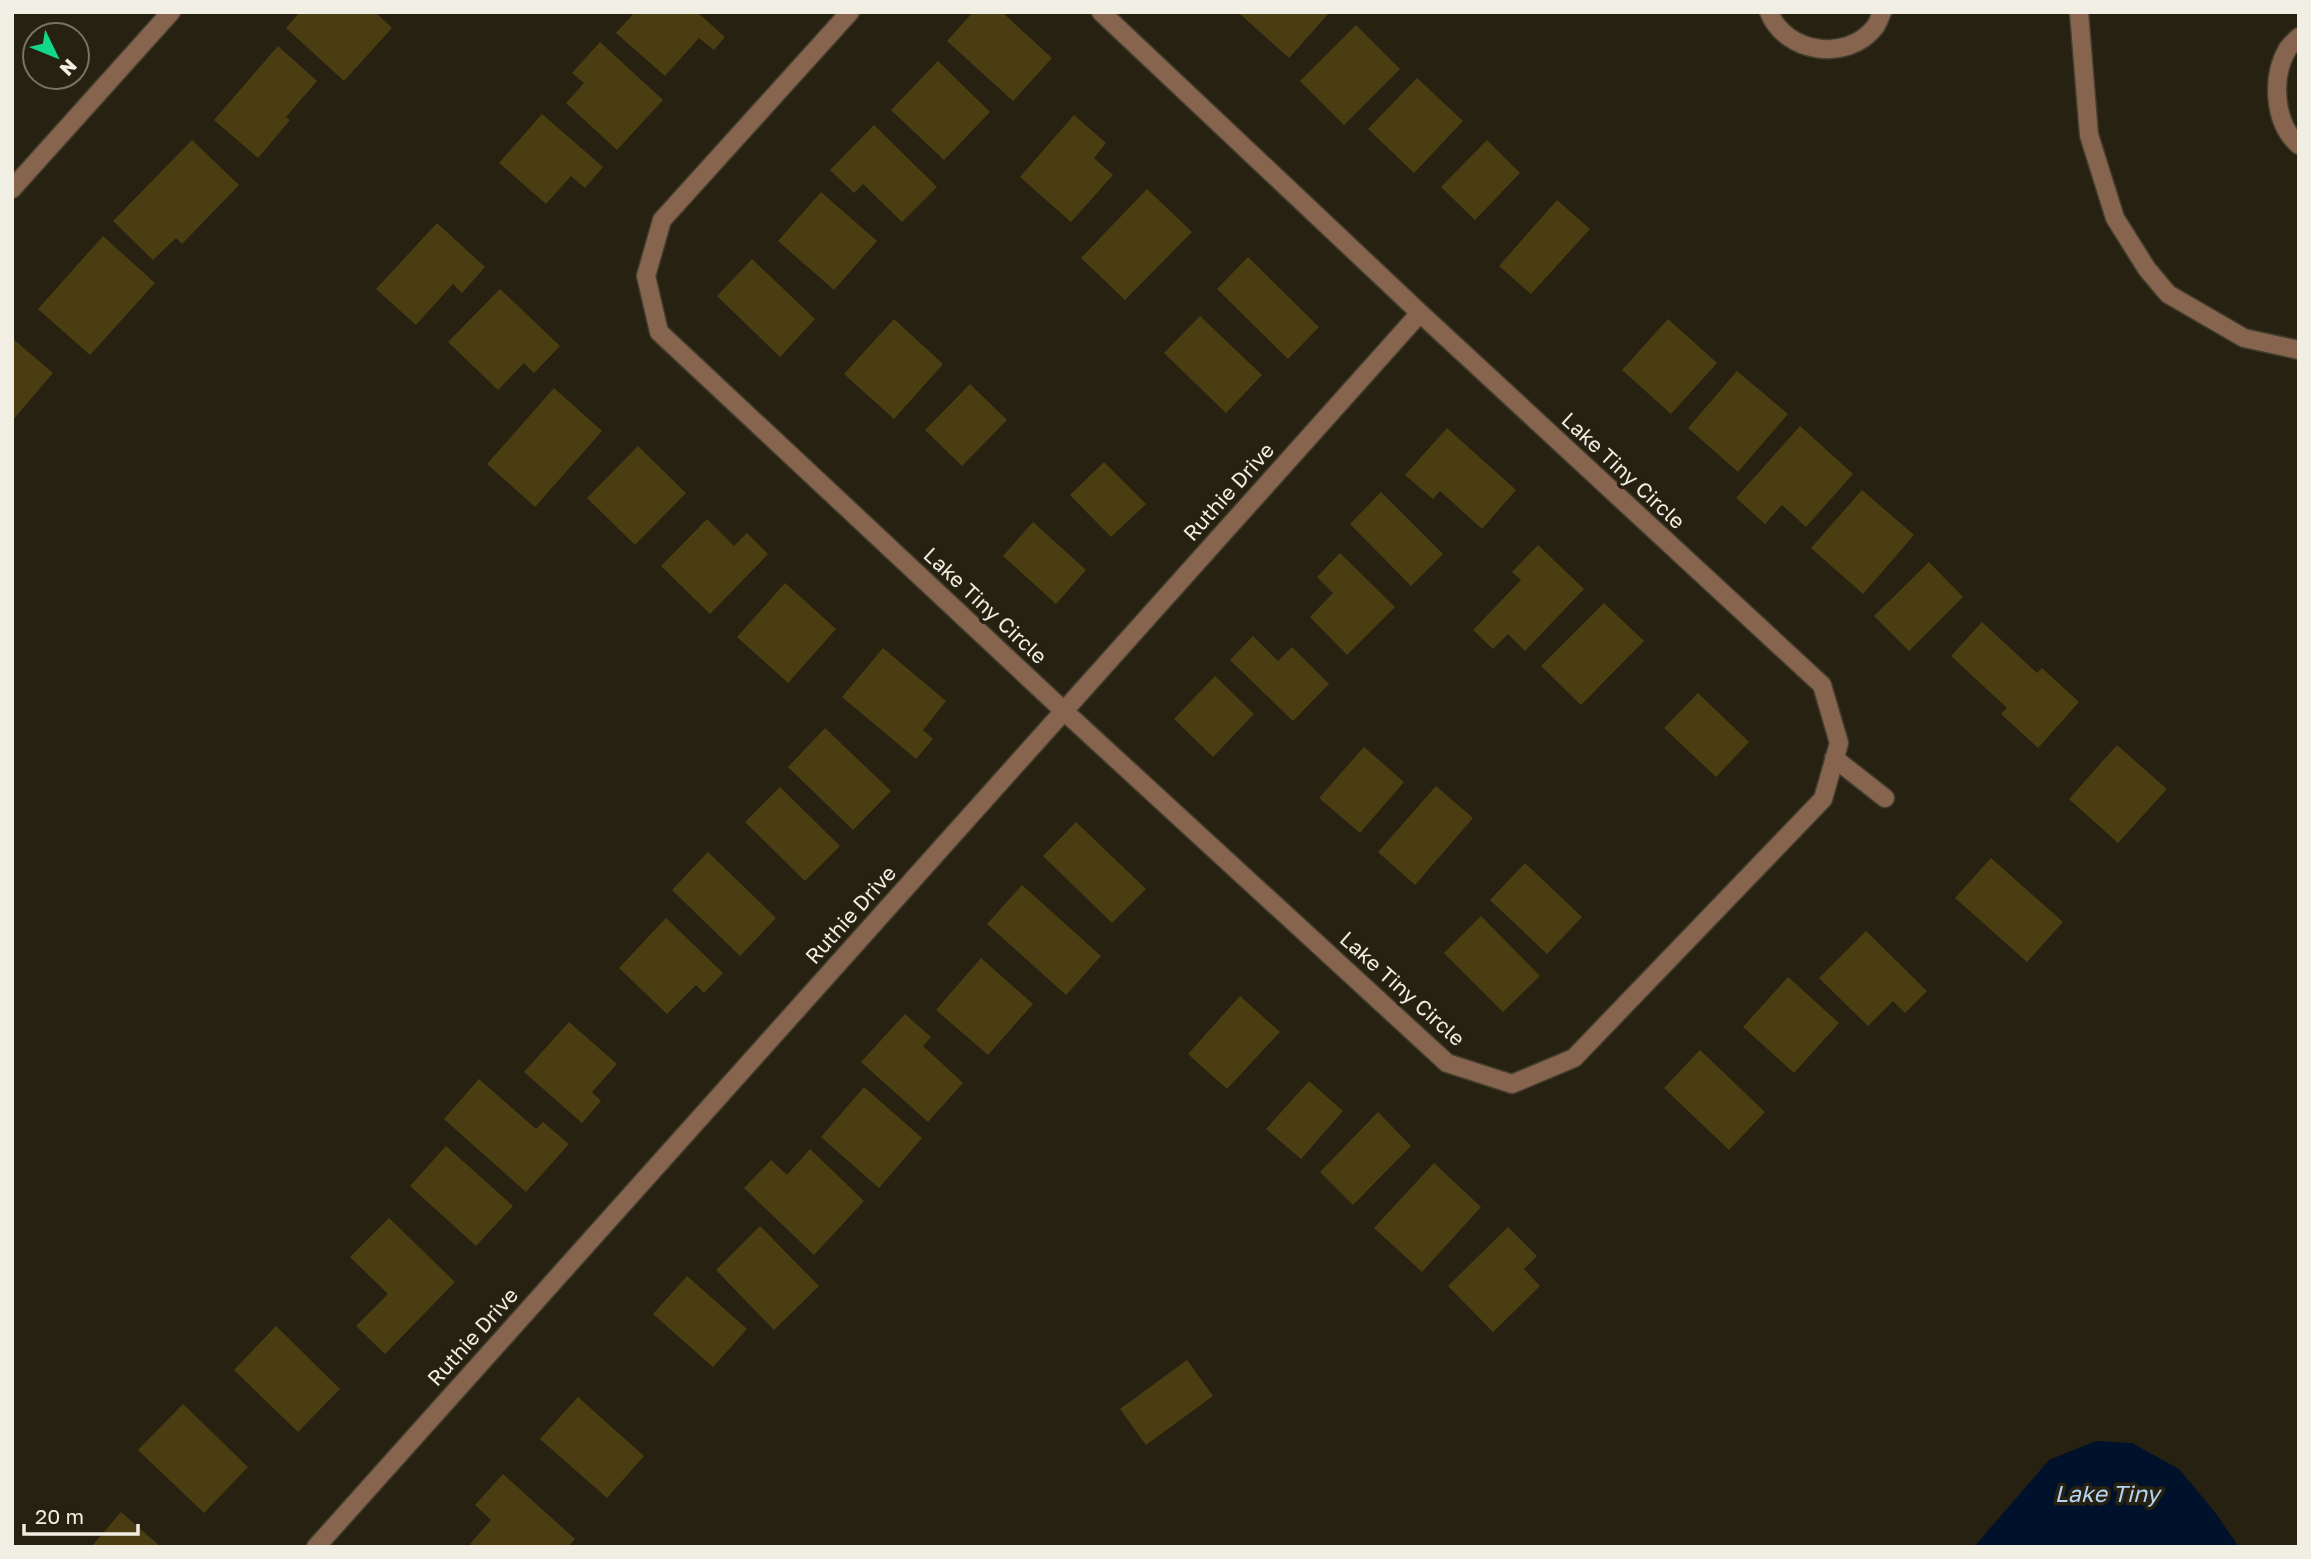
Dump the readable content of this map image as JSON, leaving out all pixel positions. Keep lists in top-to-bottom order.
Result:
{
  "streets": {
    "street": ["Lake Tiny Circle", "Ruthie Drive"]
  },
  "crossings": [
    ["Lake Tiny Circle", "Ruthie Drive"]
  ],
  "water": ["Lake Tiny"],
  "scale_bar": "20 m",
  "north": "bottom right"
}
